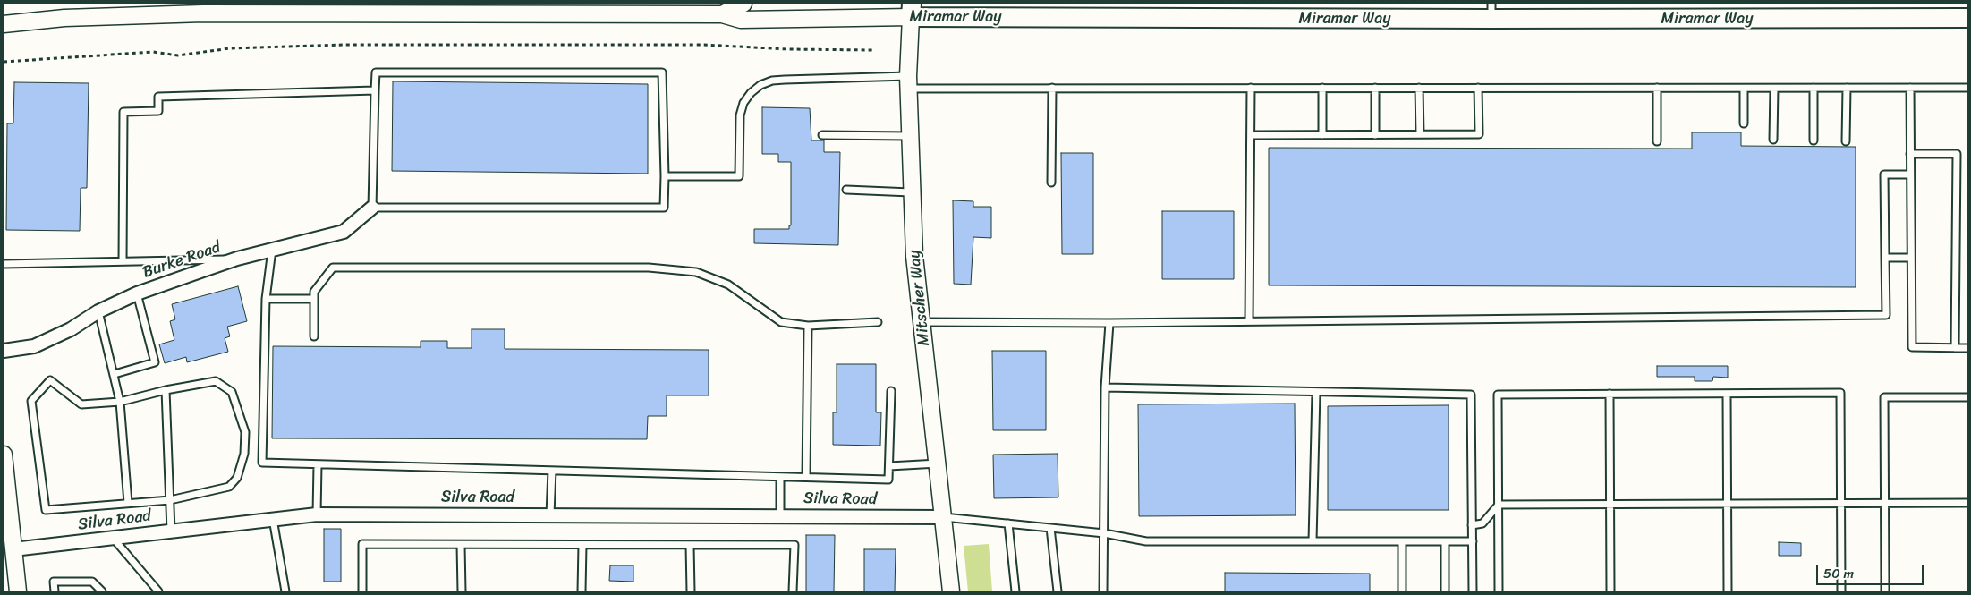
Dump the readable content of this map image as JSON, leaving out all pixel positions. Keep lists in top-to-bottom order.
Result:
{
  "streets": {
    "main road": ["Miramar Way"],
    "street": ["Burke Road", "Mitscher Way", "Silva Road"]
  },
  "crossings": [
    ["Miramar Way", "Mitscher Way"],
    ["Mitscher Way", "Silva Road"]
  ],
  "scale_bar": "50 m"
}
